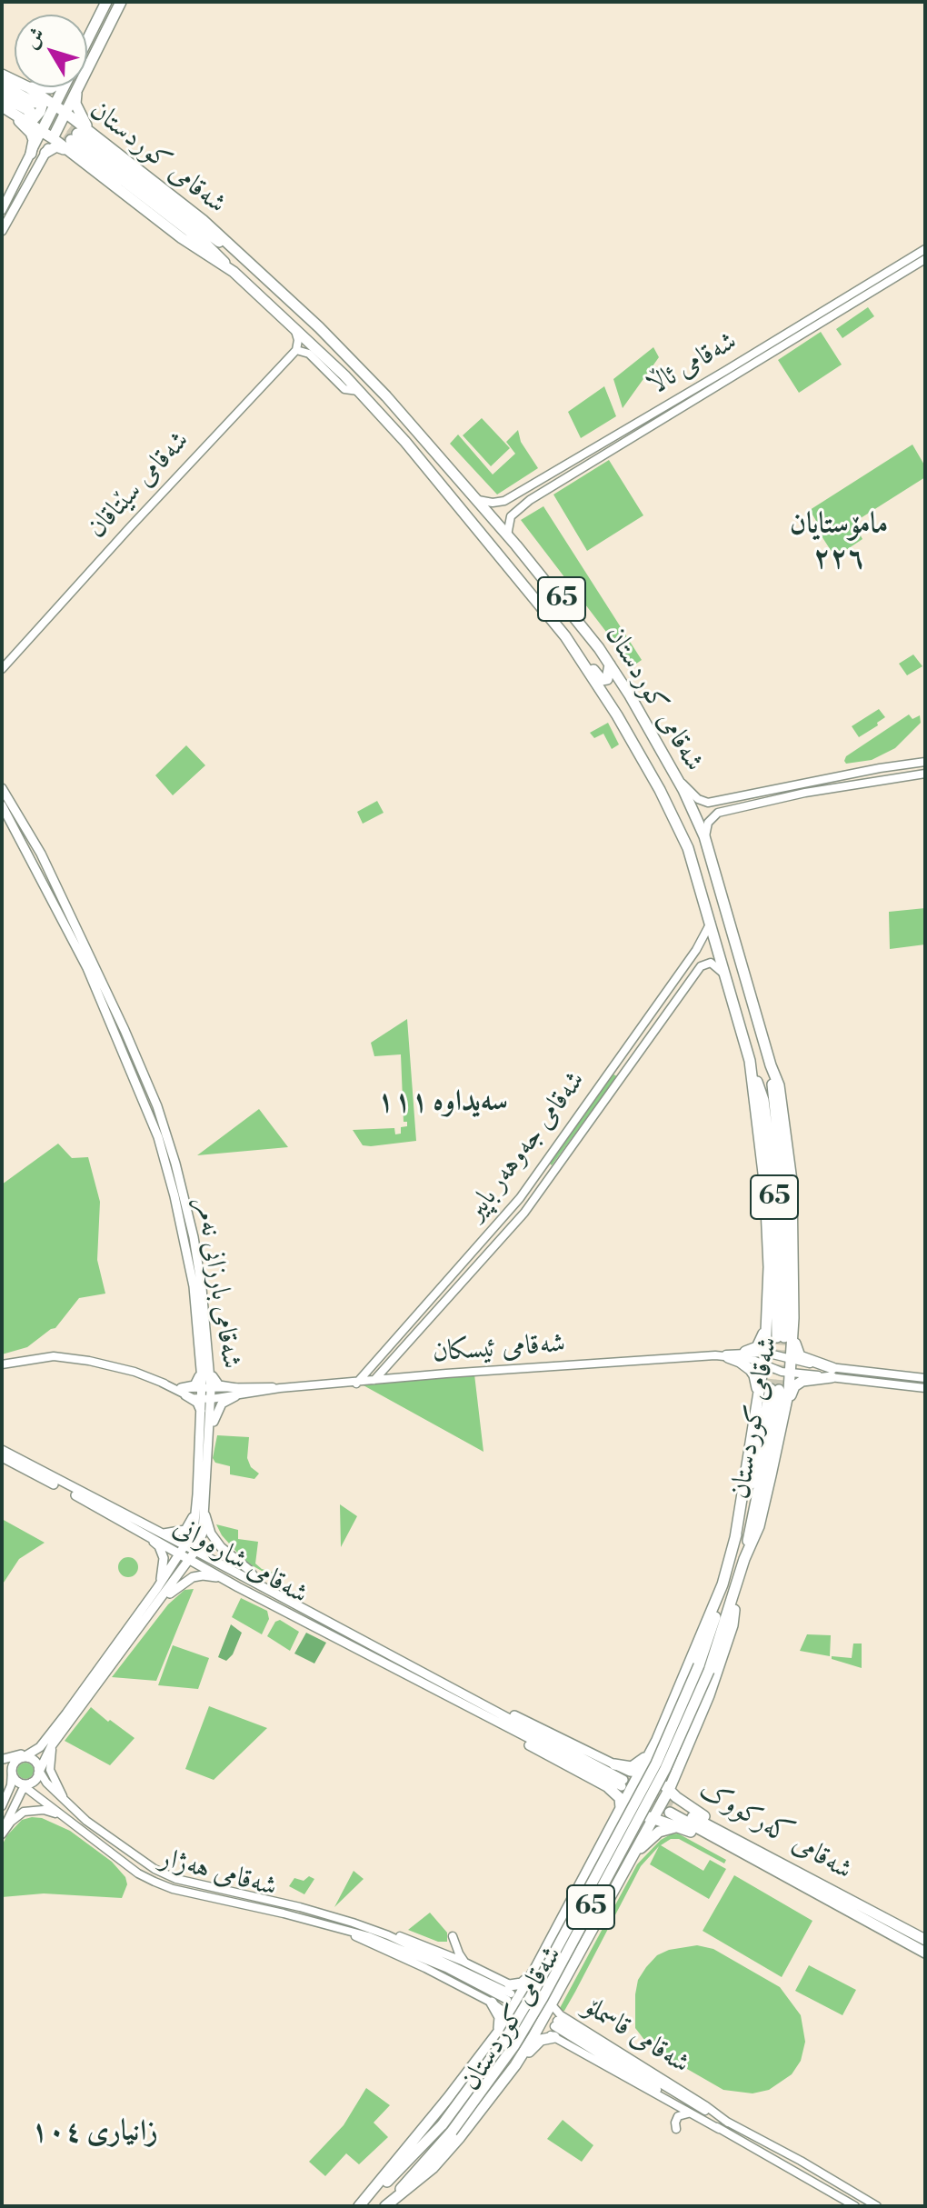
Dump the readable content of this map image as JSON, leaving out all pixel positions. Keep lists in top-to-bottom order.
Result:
{
  "streets": {
    "highway": ["شەقامی کوردستان", "65", "شەقامی کەرکووک"],
    "main road": [
      "شه‌قامی ئاڵا",
      "شەقامی سێتاقان",
      "شەقامی جەوهەر باپیر",
      "شەقامی بارزانی نەمر",
      "شەقامی ئیسکان",
      "شەقامی شارەوانی",
      "شەقامی هەژار",
      "شەقامی قاسملۆ"
    ]
  },
  "crossings": [
    ["شەقامی کوردستان", "شه‌قامی ئاڵا"],
    ["شەقامی کوردستان", "شەقامی جەوهەر باپیر"],
    ["شەقامی کوردستان", "شەقامی ئیسکان"],
    ["شەقامی کوردستان", "شەقامی شارەوانی"],
    ["شەقامی کوردستان", "شەقامی کەرکووک"],
    ["شەقامی کوردستان", "شەقامی هەژار"],
    ["شەقامی کوردستان", "شەقامی قاسملۆ"],
    ["شەقامی جەوهەر باپیر", "شەقامی ئیسکان"],
    ["شەقامی بارزانی نەمر", "شەقامی ئیسکان"],
    ["شەقامی بارزانی نەمر", "شەقامی شارەوانی"],
    ["شەقامی بارزانی نەمر", "شەقامی هەژار"],
    ["شەقامی شارەوانی", "شەقامی کەرکووک"],
    ["شەقامی هەژار", "شەقامی قاسملۆ"]
  ],
  "districts": ["مامۆستایان ٢٢٦", "سەیداوە ١١١", "زانیاری ١٠٤"],
  "north": "top left"
}
